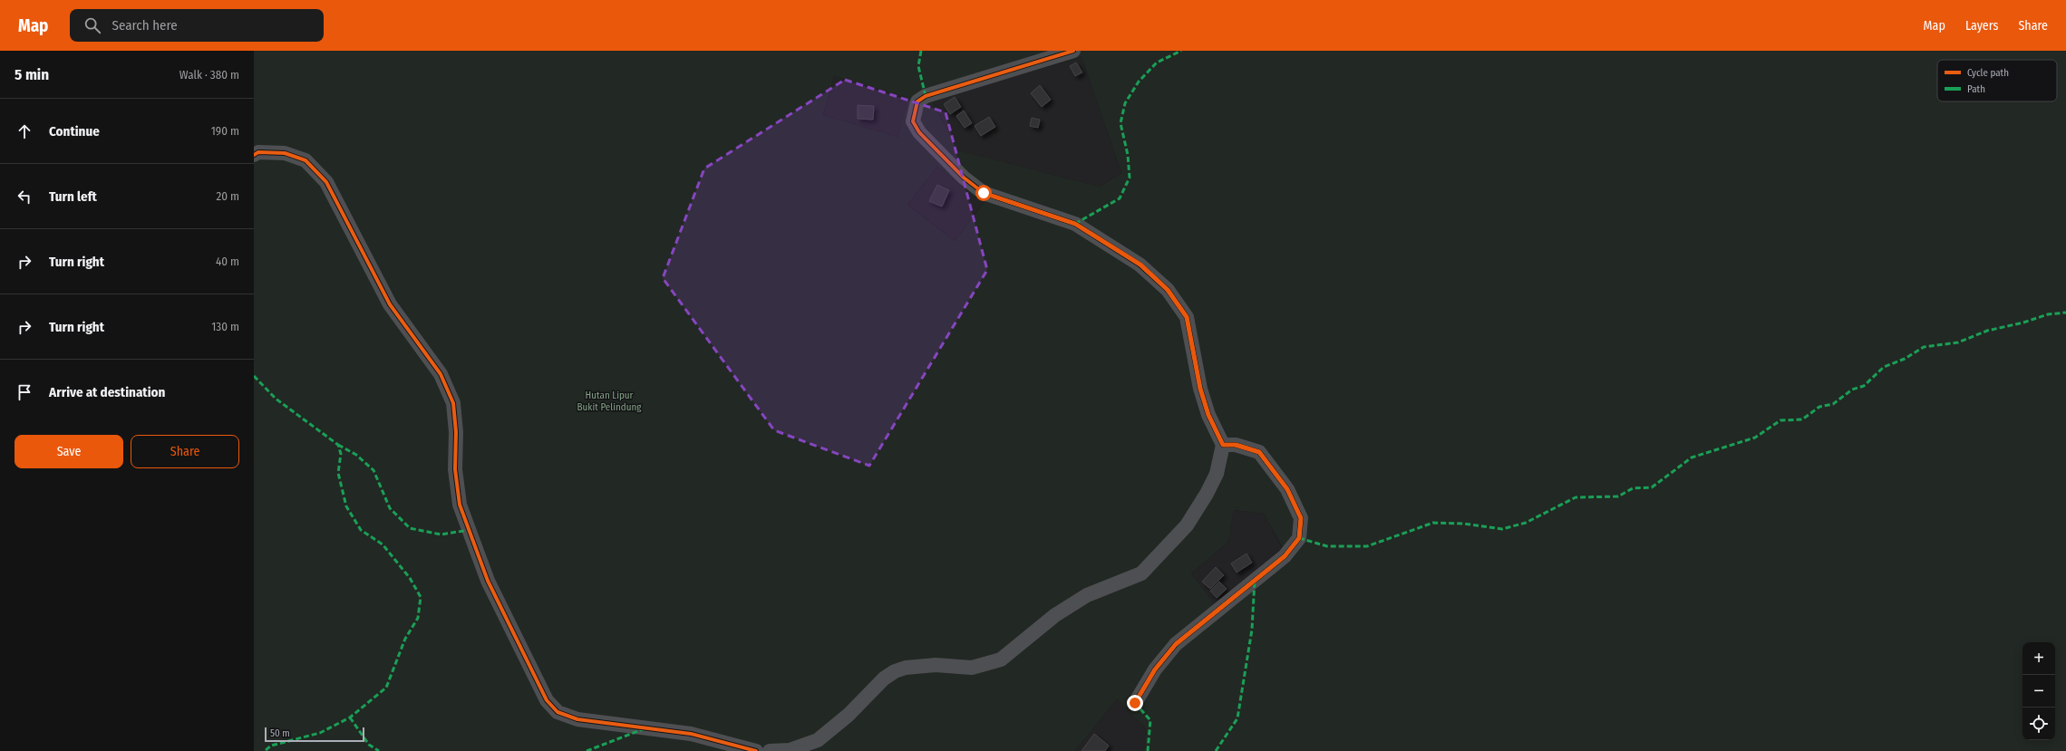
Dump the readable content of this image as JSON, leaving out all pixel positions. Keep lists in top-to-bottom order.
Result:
{
  "parks": ["Hutan Lipur Bukit Pelindung"],
  "legend": ["Cycle path", "Path"],
  "scale_bar": "50 m",
  "page": {
    "header": "Map",
    "search": "Search here",
    "nav": ["Map", "Layers", "Share"],
    "heading": ["5 min", "Walk · 380 m"],
    "list": [
      ["Continue", "190 m"],
      ["Turn left", "20 m"],
      ["Turn right", "40 m"],
      ["Turn right", "130 m"],
      "Arrive at destination"
    ],
    "buttons": ["Save", "Share"],
    "map_buttons": ["+", "−"],
    "scale": "50 m"
  }
}
